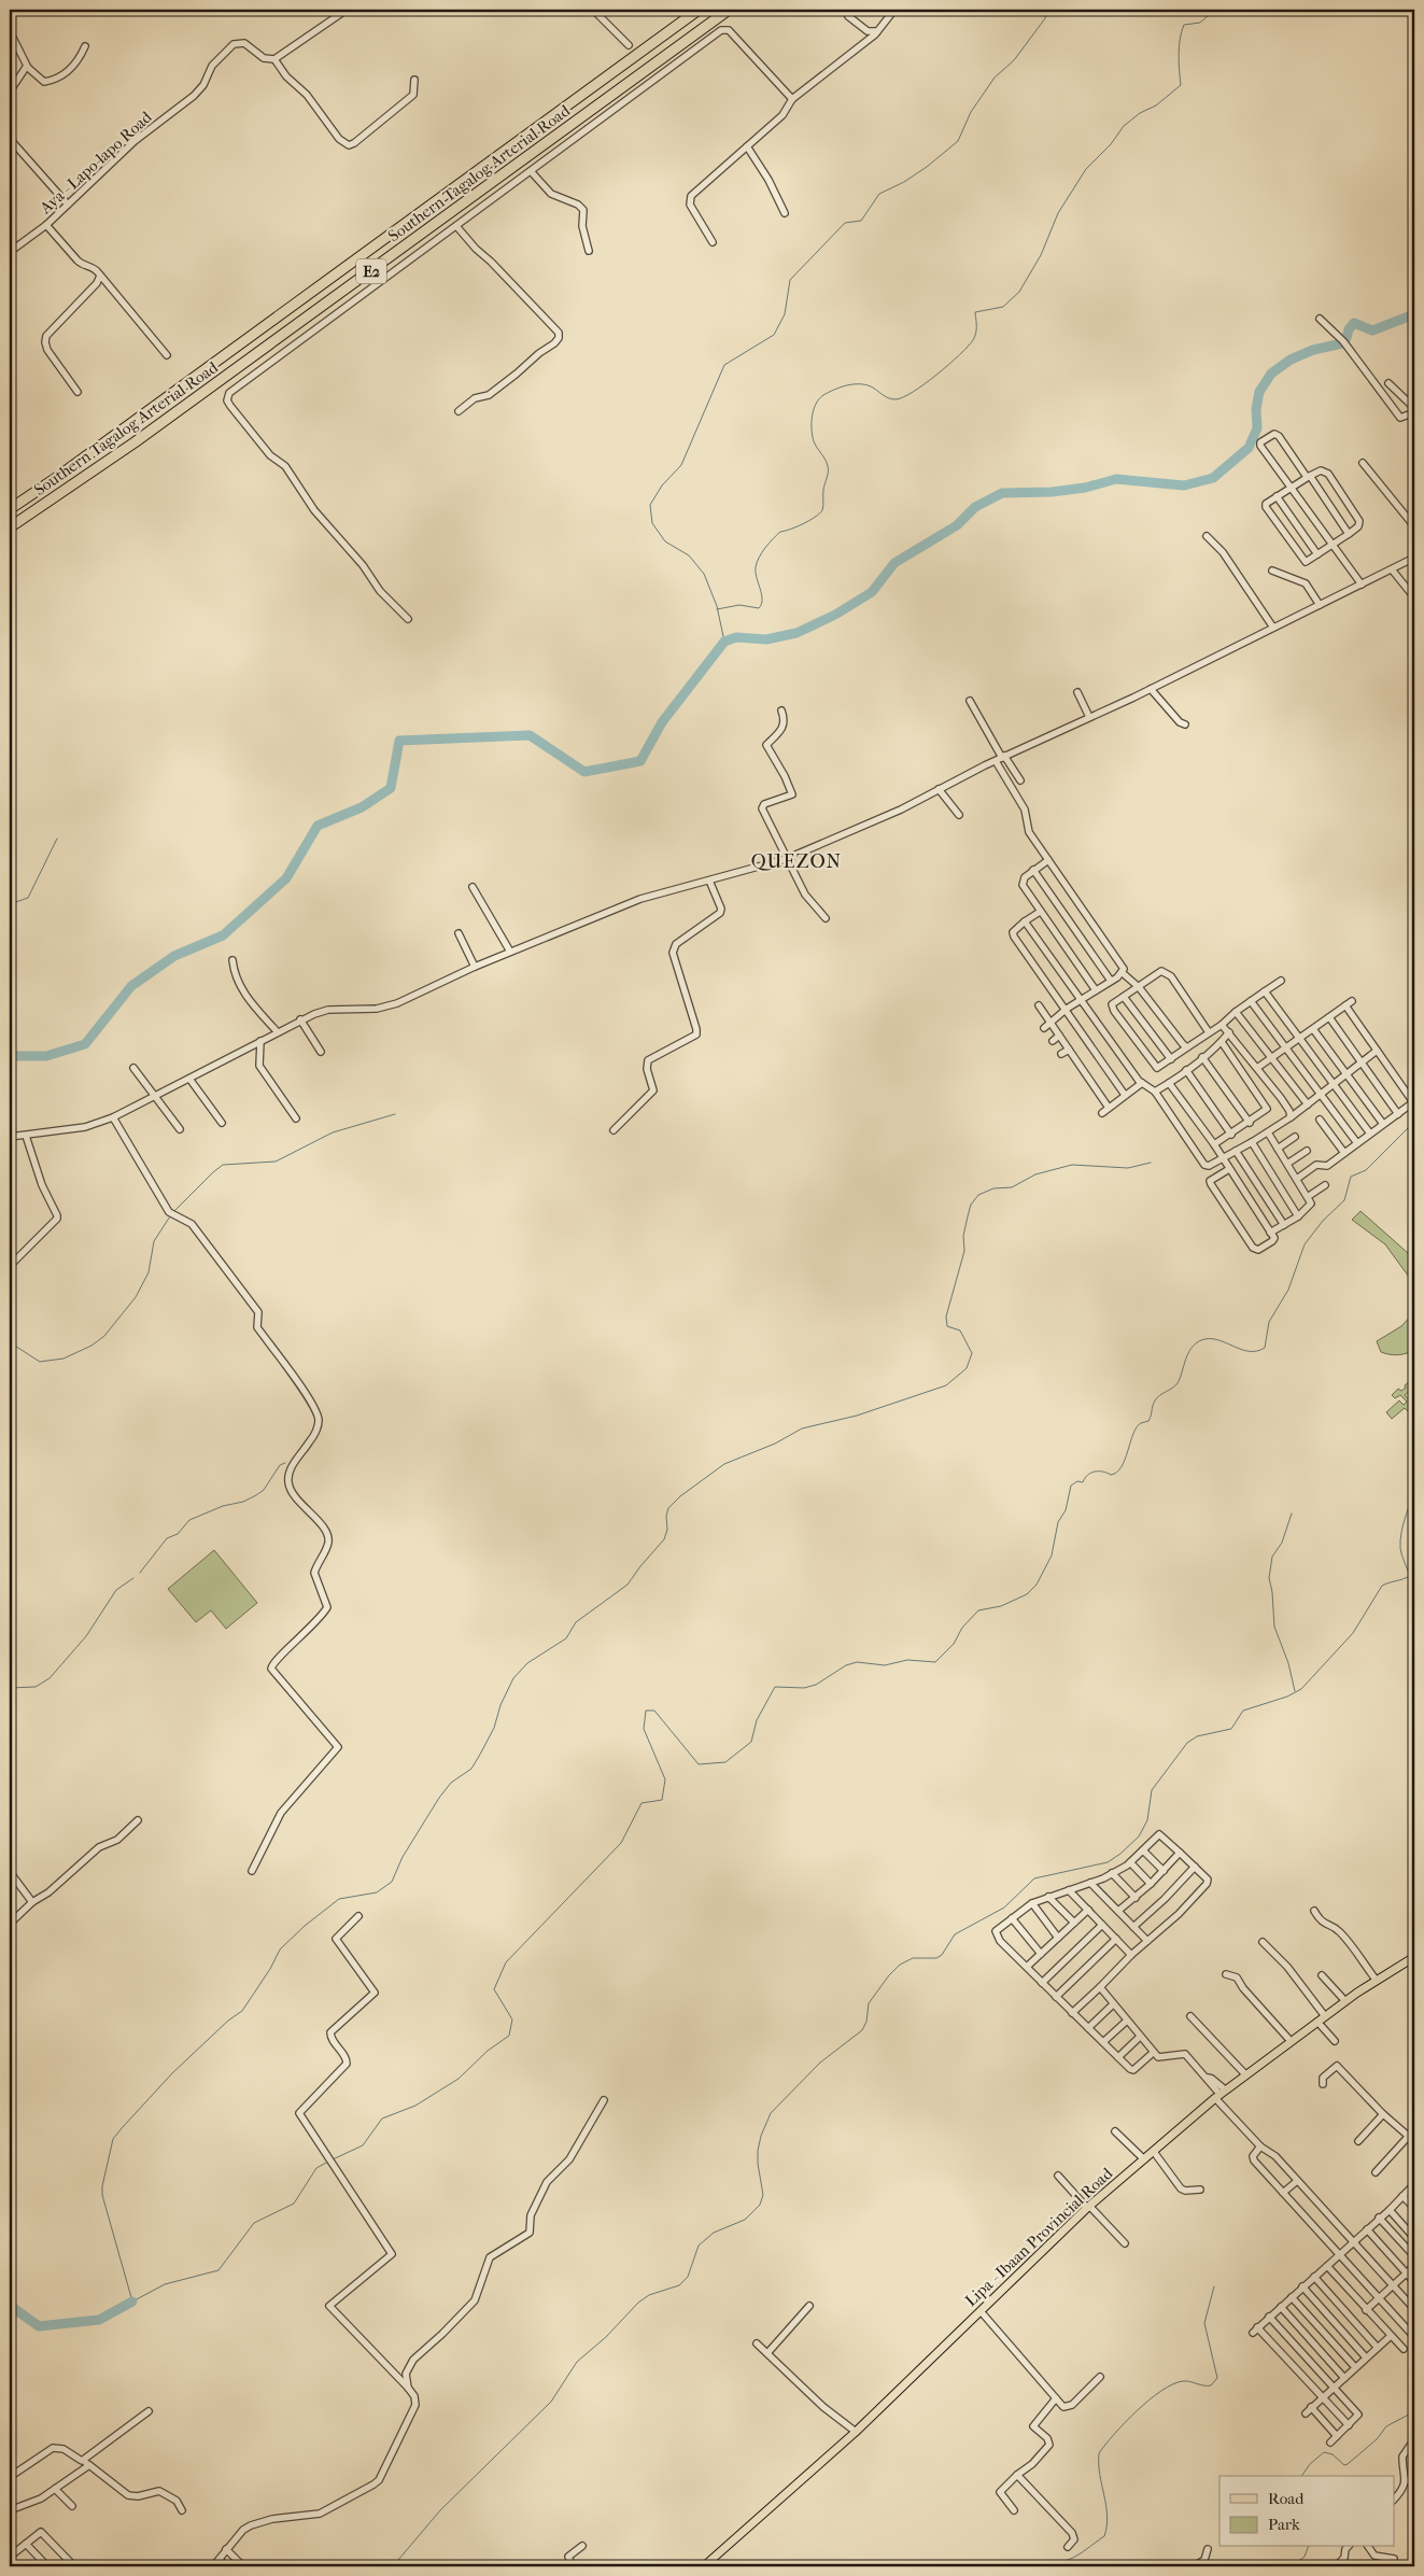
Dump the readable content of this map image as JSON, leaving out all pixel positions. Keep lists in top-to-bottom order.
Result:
{
  "streets": {
    "highway": ["Southern Tagalog Arterial Road", "E2"],
    "main road": ["Lipa - Ibaan Provincial Road"],
    "street": ["Aya - Lapo-lapo Road"]
  },
  "districts": ["QUEZON"],
  "legend": ["Road", "Park"]
}
